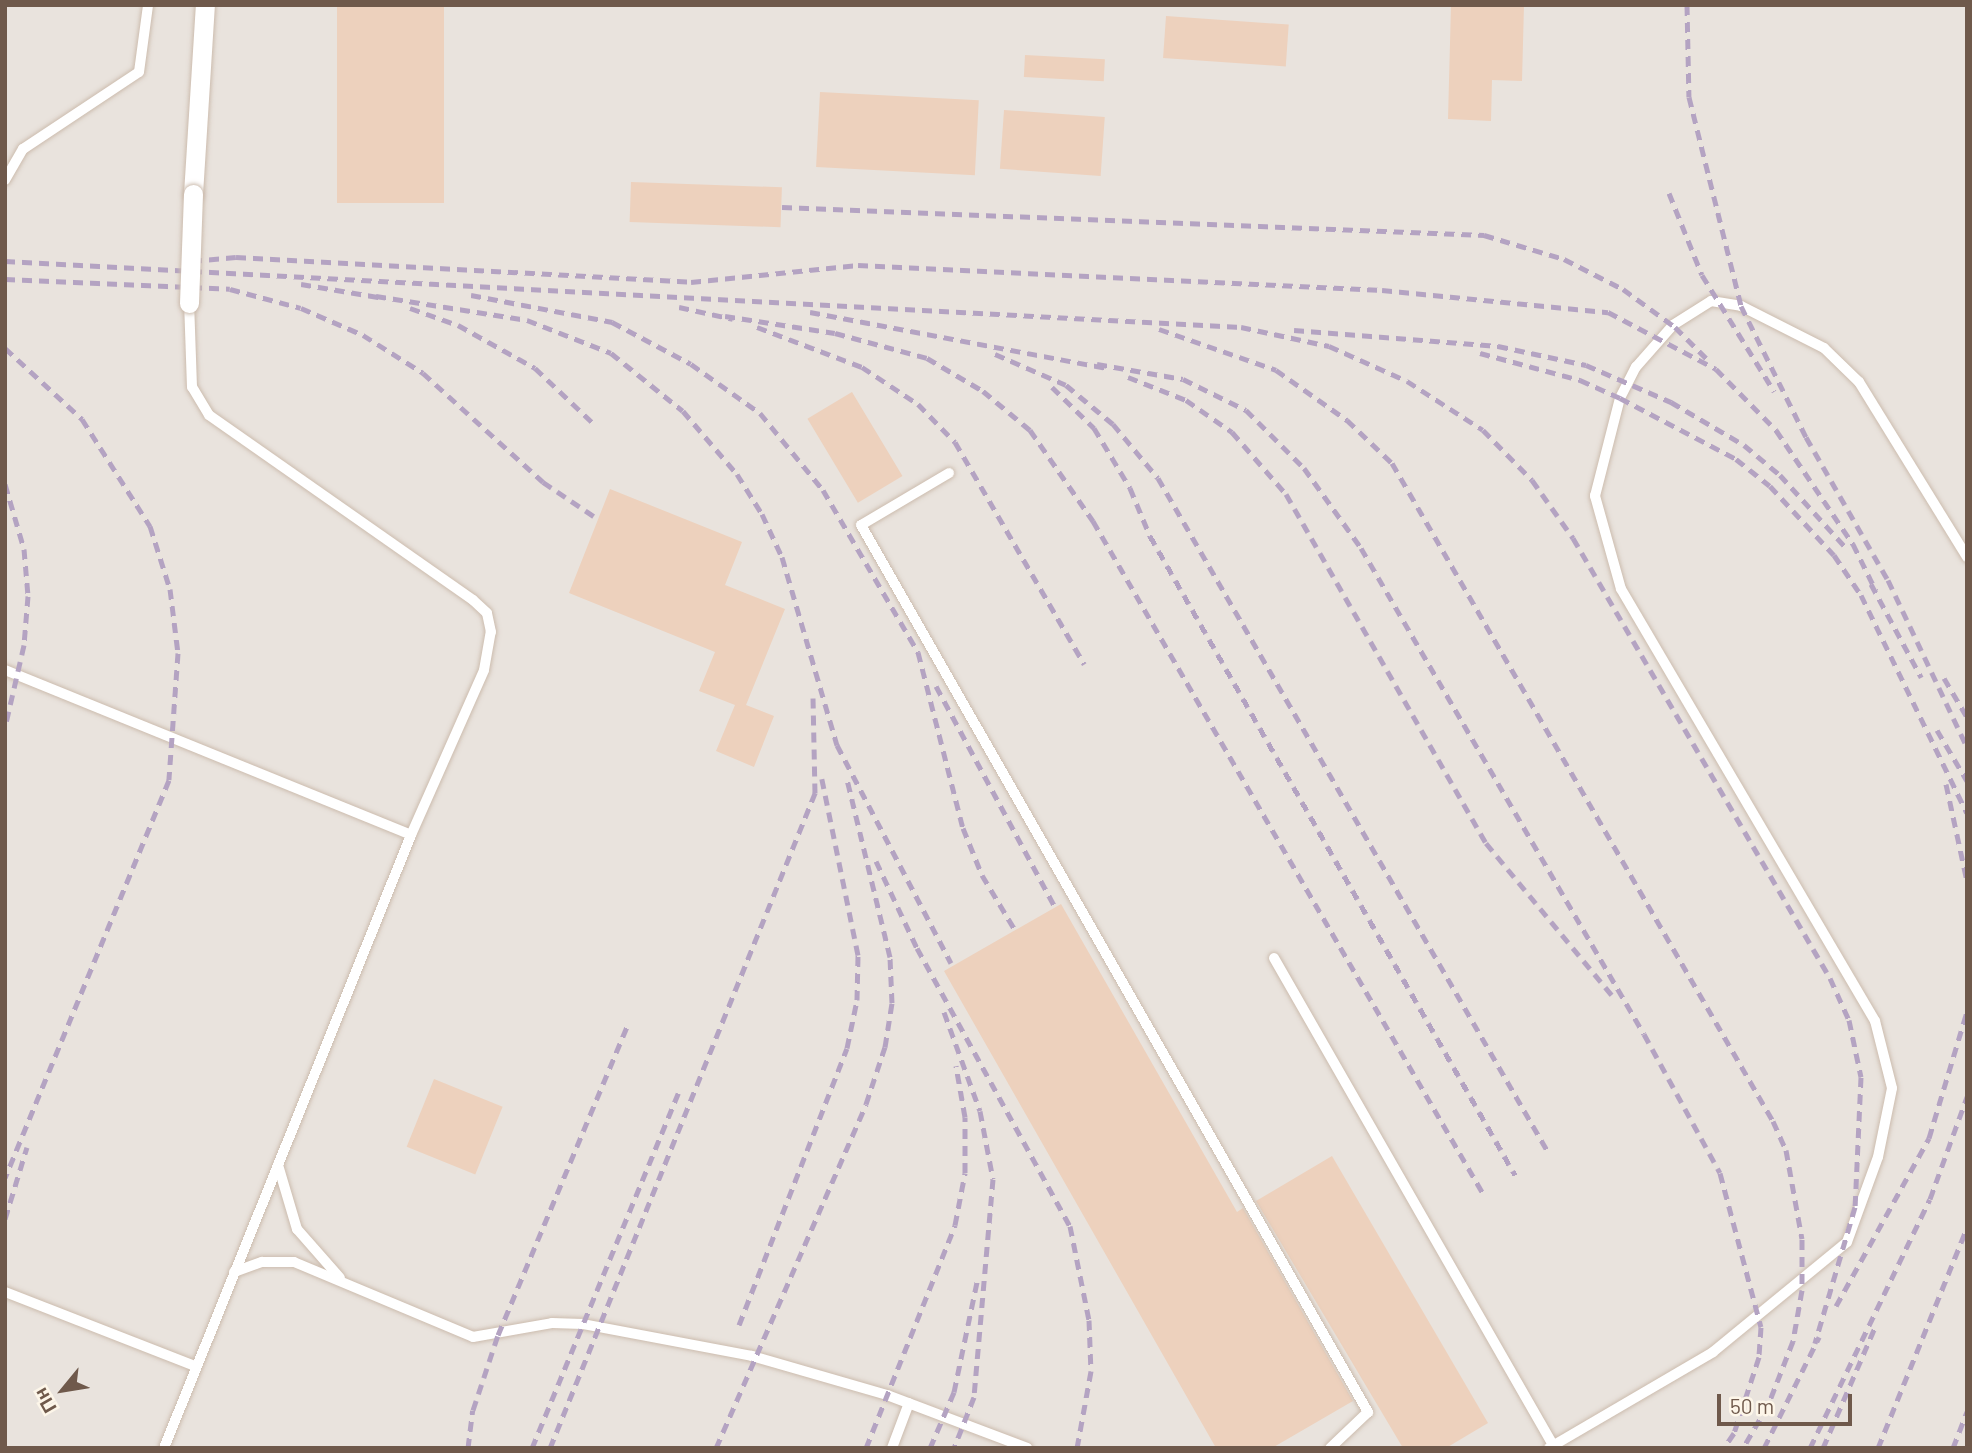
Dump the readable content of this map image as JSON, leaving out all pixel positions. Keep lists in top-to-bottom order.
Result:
{
  "scale_bar": "50 m",
  "north": "bottom left"
}
